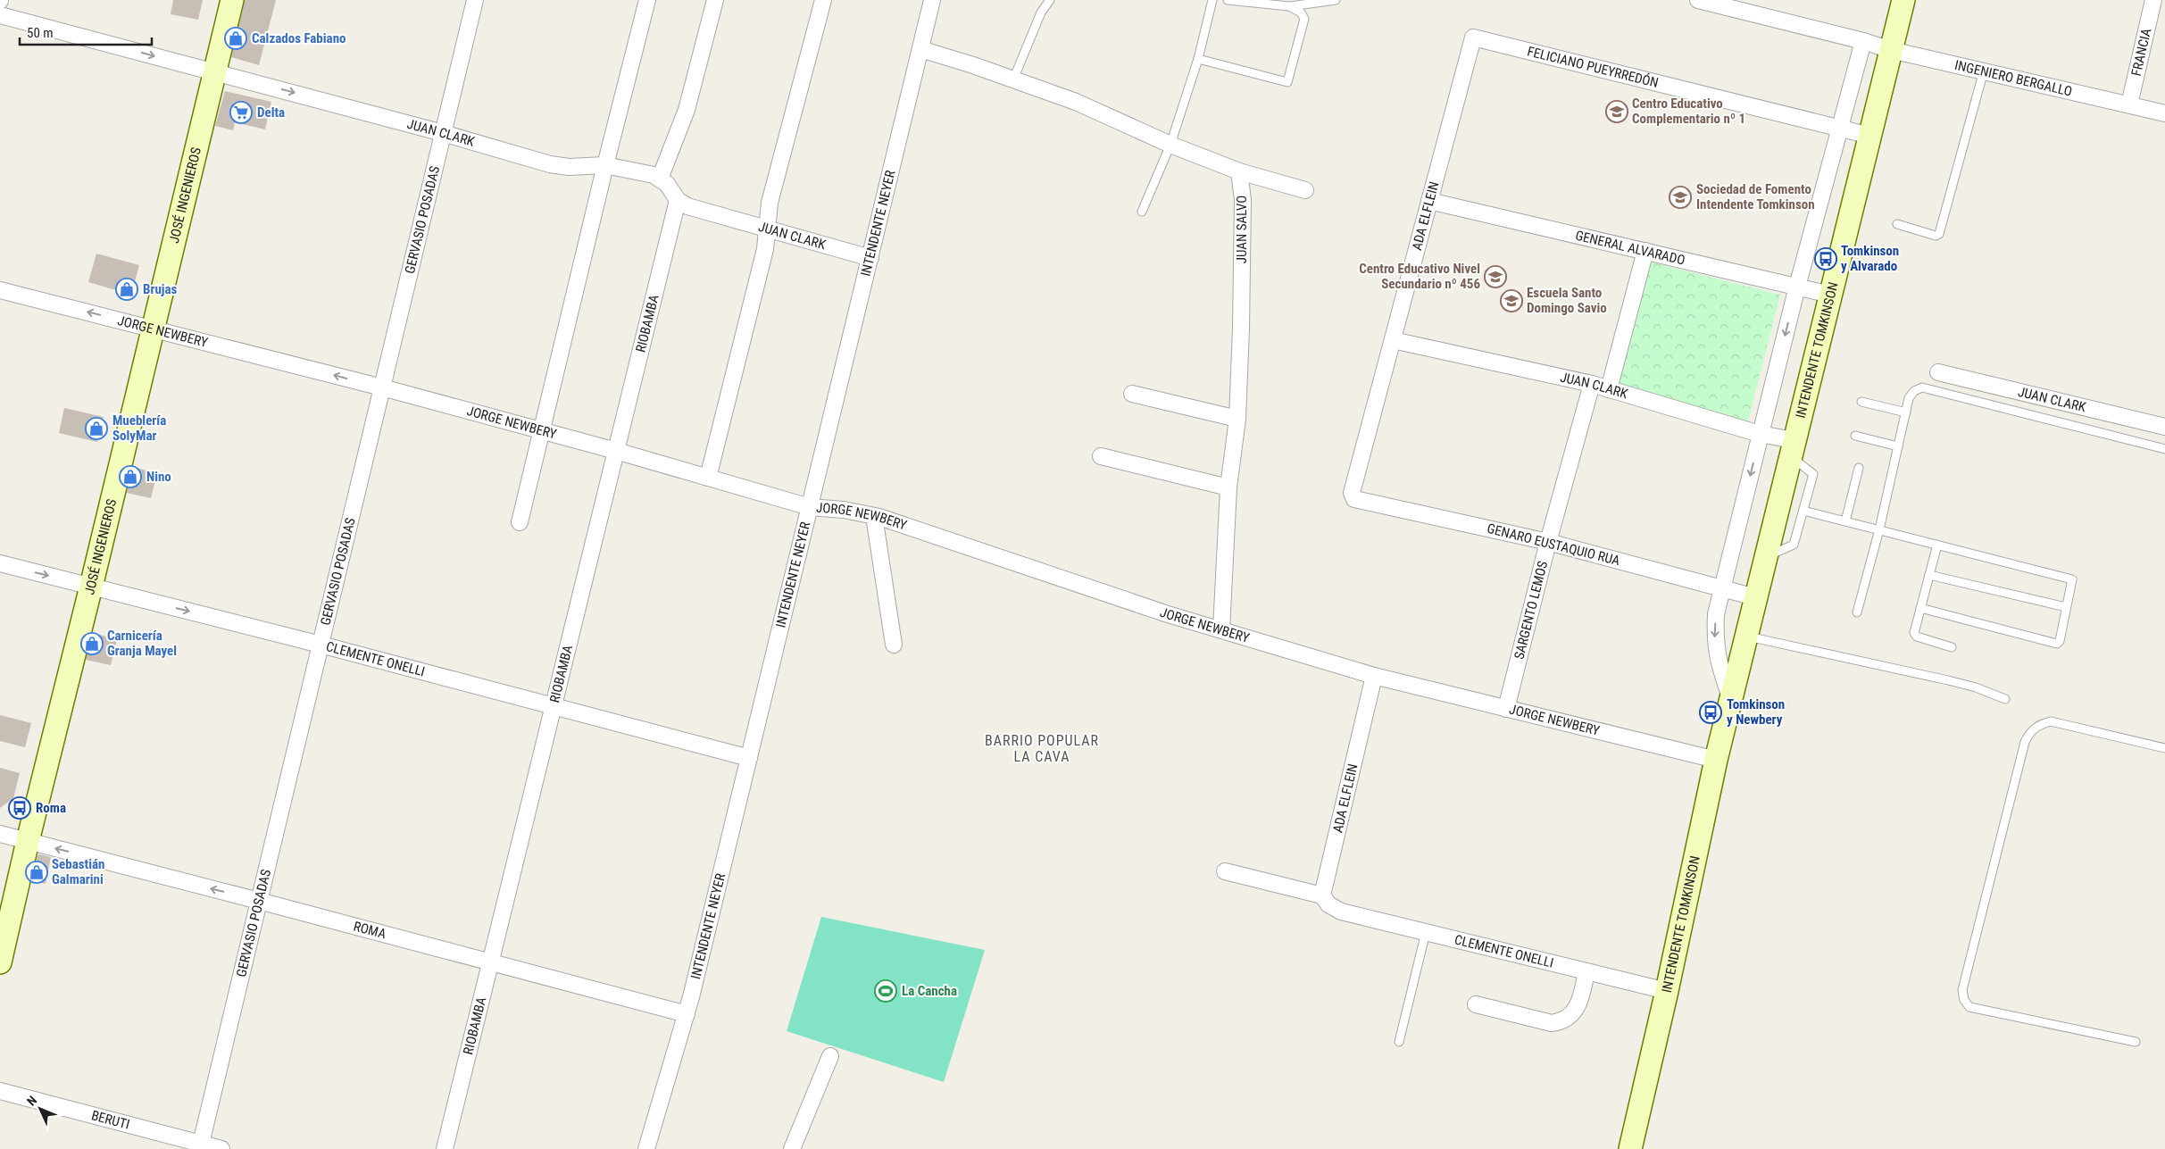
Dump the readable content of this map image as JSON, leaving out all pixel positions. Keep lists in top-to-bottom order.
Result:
{
  "streets": {
    "street": [
      "FRANCIA",
      "FELICIANO PUEYRREDÓN",
      "INGENIERO BERGALLO",
      "JUAN CLARK",
      "JOSÉ INGENIEROS",
      "ADA ELFLEIN",
      "GERVASIO POSADAS",
      "INTENDENTE NEYER",
      "JUAN SALVO",
      "GENERAL ALVARADO",
      "RIOBAMBA",
      "JORGE NEWBERY",
      "INTENDENTE TOMKINSON",
      "GENARO EUSTAQUIO RUA",
      "SARGENTO LEMOS",
      "CLEMENTE ONELLI",
      "ROMA",
      "BERUTI"
    ]
  },
  "crossings": [
    ["FRANCIA", "INGENIERO BERGALLO"],
    ["FELICIANO PUEYRREDÓN", "ADA ELFLEIN"],
    ["FELICIANO PUEYRREDÓN", "INTENDENTE TOMKINSON"],
    ["INGENIERO BERGALLO", "INTENDENTE TOMKINSON"],
    ["JUAN CLARK", "JOSÉ INGENIEROS"],
    ["JUAN CLARK", "ADA ELFLEIN"],
    ["JUAN CLARK", "GERVASIO POSADAS"],
    ["JUAN CLARK", "INTENDENTE NEYER"],
    ["JUAN CLARK", "RIOBAMBA"],
    ["JUAN CLARK", "INTENDENTE TOMKINSON"],
    ["JUAN CLARK", "SARGENTO LEMOS"],
    ["JOSÉ INGENIEROS", "JORGE NEWBERY"],
    ["JOSÉ INGENIEROS", "CLEMENTE ONELLI"],
    ["JOSÉ INGENIEROS", "ROMA"],
    ["ADA ELFLEIN", "GENERAL ALVARADO"],
    ["ADA ELFLEIN", "JORGE NEWBERY"],
    ["ADA ELFLEIN", "GENARO EUSTAQUIO RUA"],
    ["ADA ELFLEIN", "CLEMENTE ONELLI"],
    ["GERVASIO POSADAS", "JORGE NEWBERY"],
    ["GERVASIO POSADAS", "CLEMENTE ONELLI"],
    ["GERVASIO POSADAS", "ROMA"],
    ["GERVASIO POSADAS", "BERUTI"],
    ["INTENDENTE NEYER", "JORGE NEWBERY"],
    ["INTENDENTE NEYER", "CLEMENTE ONELLI"],
    ["INTENDENTE NEYER", "ROMA"],
    ["JUAN SALVO", "JORGE NEWBERY"],
    ["GENERAL ALVARADO", "INTENDENTE TOMKINSON"],
    ["RIOBAMBA", "JORGE NEWBERY"],
    ["RIOBAMBA", "CLEMENTE ONELLI"],
    ["RIOBAMBA", "ROMA"],
    ["JORGE NEWBERY", "INTENDENTE TOMKINSON"],
    ["JORGE NEWBERY", "SARGENTO LEMOS"],
    ["INTENDENTE TOMKINSON", "GENARO EUSTAQUIO RUA"],
    ["INTENDENTE TOMKINSON", "CLEMENTE ONELLI"],
    ["GENARO EUSTAQUIO RUA", "SARGENTO LEMOS"]
  ],
  "districts": ["BARRIO POPULAR LA CAVA"],
  "places": {
    "shop": [
      "Calzados Fabiano",
      "Brujas",
      "Mueblería SolyMar",
      "Nino",
      "Carnicería Granja Mayel",
      "Sebastián Galmarini"
    ],
    "school or university": [
      "Centro Educativo Complementario nº 1",
      "Sociedad de Fomento Intendente Tomkinson",
      "Centro Educativo Nivel Secundario nº 456",
      "Escuela Santo Domingo Savio"
    ],
    "supermarket": ["Delta"],
    "bus stop": ["Tomkinson y Alvarado", "Tomkinson y Newbery", "Roma"],
    "sports": ["La Cancha"]
  },
  "scale_bar": "50 m",
  "north": "top left"
}
